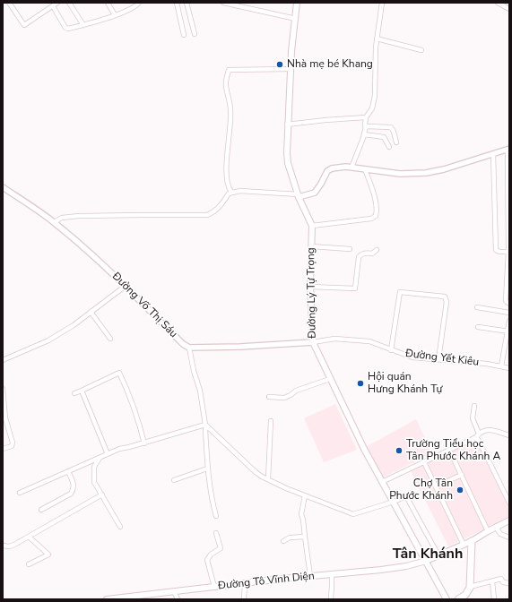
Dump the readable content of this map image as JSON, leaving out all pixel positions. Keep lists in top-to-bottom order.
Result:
{
  "streets": {
    "main road": ["Đường Lý Tự Trọng", "Đường Tô Vĩnh Diện"],
    "street": ["Đường Võ Thị Sáu", "Đường Yết Kiêu"]
  },
  "crossings": [
    ["Đường Lý Tự Trọng", "Đường Yết Kiêu"],
    ["Đường Lý Tự Trọng", "Đường Tô Vĩnh Diện"]
  ],
  "districts": ["Tân Khánh"],
  "places": [
    "Nhà mẹ bé Khang",
    "Hội quán Hưng Khánh Tự",
    "Trường Tiểu học Tân Phước Khánh A",
    "Chợ Tân Phước Khánh"
  ]
}
